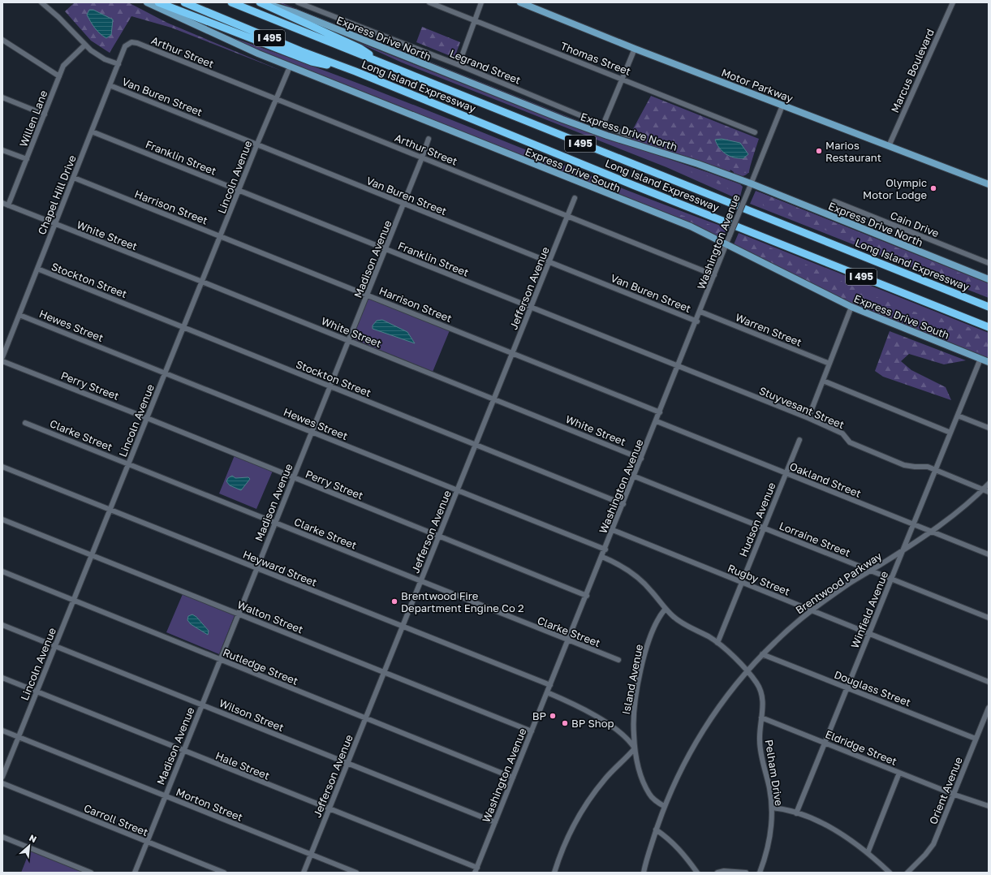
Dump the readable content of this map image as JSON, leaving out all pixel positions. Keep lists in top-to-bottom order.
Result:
{
  "streets": {
    "highway": ["I 495", "Long Island Expressway"],
    "main road": ["Express Drive North", "Motor Parkway", "Express Drive South"],
    "street": [
      "Arthur Street",
      "Thomas Street",
      "Legrand Street",
      "Marcus Boulevard",
      "Van Buren Street",
      "Willen Lane",
      "Franklin Street",
      "Lincoln Avenue",
      "Chapel Hill Drive",
      "Harrison Street",
      "Cain Drive",
      "White Street",
      "Washington Avenue",
      "Madison Avenue",
      "Stockton Street",
      "Jefferson Avenue",
      "Hewes Street",
      "Warren Street",
      "Perry Street",
      "Stuyvesant Street",
      "Clarke Street",
      "Oakland Street",
      "Hudson Avenue",
      "Lorraine Street",
      "Heyward Street",
      "Rugby Street",
      "Brentwood Parkway",
      "Winfield Avenue",
      "Walton Street",
      "Rutledge Street",
      "Island Avenue",
      "Douglass Street",
      "Wilson Street",
      "Eldridge Street",
      "Hale Street",
      "Pelham Drive",
      "Orient Avenue",
      "Morton Street",
      "Carroll Street"
    ]
  },
  "crossings": [
    ["Express Drive North", "Washington Avenue"],
    ["Arthur Street", "Lincoln Avenue"],
    ["Arthur Street", "Chapel Hill Drive"],
    ["Arthur Street", "Washington Avenue"],
    ["Arthur Street", "Madison Avenue"],
    ["Arthur Street", "Jefferson Avenue"],
    ["Marcus Boulevard", "Motor Parkway"],
    ["Motor Parkway", "Washington Avenue"],
    ["Van Buren Street", "Lincoln Avenue"],
    ["Van Buren Street", "Chapel Hill Drive"],
    ["Van Buren Street", "Washington Avenue"],
    ["Van Buren Street", "Madison Avenue"],
    ["Van Buren Street", "Jefferson Avenue"],
    ["Willen Lane", "White Street"],
    ["Franklin Street", "Lincoln Avenue"],
    ["Franklin Street", "Chapel Hill Drive"],
    ["Franklin Street", "Washington Avenue"],
    ["Franklin Street", "Madison Avenue"],
    ["Franklin Street", "Jefferson Avenue"],
    ["Franklin Street", "Stuyvesant Street"],
    ["Express Drive South", "Washington Avenue"],
    ["Express Drive South", "Winfield Avenue"],
    ["Lincoln Avenue", "Harrison Street"],
    ["Lincoln Avenue", "White Street"],
    ["Lincoln Avenue", "Stockton Street"],
    ["Lincoln Avenue", "Hewes Street"],
    ["Lincoln Avenue", "Perry Street"],
    ["Lincoln Avenue", "Clarke Street"],
    ["Lincoln Avenue", "Heyward Street"],
    ["Lincoln Avenue", "Walton Street"],
    ["Lincoln Avenue", "Rutledge Street"],
    ["Lincoln Avenue", "Wilson Street"],
    ["Lincoln Avenue", "Hale Street"],
    ["Lincoln Avenue", "Morton Street"],
    ["Chapel Hill Drive", "Harrison Street"],
    ["Chapel Hill Drive", "White Street"],
    ["Chapel Hill Drive", "Stockton Street"],
    ["Chapel Hill Drive", "Hewes Street"],
    ["Harrison Street", "Washington Avenue"],
    ["Harrison Street", "Madison Avenue"],
    ["Harrison Street", "Jefferson Avenue"],
    ["White Street", "Washington Avenue"],
    ["White Street", "Madison Avenue"],
    ["White Street", "Jefferson Avenue"],
    ["Washington Avenue", "Stockton Street"],
    ["Washington Avenue", "Hewes Street"],
    ["Washington Avenue", "Warren Street"],
    ["Washington Avenue", "Perry Street"],
    ["Washington Avenue", "Stuyvesant Street"],
    ["Washington Avenue", "Clarke Street"],
    ["Washington Avenue", "Oakland Street"],
    ["Washington Avenue", "Lorraine Street"],
    ["Washington Avenue", "Heyward Street"],
    ["Washington Avenue", "Rugby Street"],
    ["Washington Avenue", "Walton Street"],
    ["Washington Avenue", "Rutledge Street"],
    ["Washington Avenue", "Wilson Street"],
    ["Washington Avenue", "Hale Street"],
    ["Washington Avenue", "Pelham Drive"],
    ["Madison Avenue", "Stockton Street"],
    ["Madison Avenue", "Hewes Street"],
    ["Madison Avenue", "Perry Street"],
    ["Madison Avenue", "Clarke Street"],
    ["Madison Avenue", "Heyward Street"],
    ["Madison Avenue", "Walton Street"],
    ["Madison Avenue", "Rutledge Street"],
    ["Madison Avenue", "Wilson Street"],
    ["Madison Avenue", "Hale Street"],
    ["Madison Avenue", "Morton Street"],
    ["Madison Avenue", "Carroll Street"],
    ["Stockton Street", "Jefferson Avenue"],
    ["Jefferson Avenue", "Hewes Street"],
    ["Jefferson Avenue", "Perry Street"],
    ["Jefferson Avenue", "Clarke Street"],
    ["Jefferson Avenue", "Heyward Street"],
    ["Jefferson Avenue", "Walton Street"],
    ["Jefferson Avenue", "Rutledge Street"],
    ["Jefferson Avenue", "Wilson Street"],
    ["Jefferson Avenue", "Hale Street"],
    ["Jefferson Avenue", "Morton Street"],
    ["Stuyvesant Street", "Brentwood Parkway"],
    ["Stuyvesant Street", "Winfield Avenue"],
    ["Oakland Street", "Hudson Avenue"],
    ["Oakland Street", "Brentwood Parkway"],
    ["Oakland Street", "Winfield Avenue"],
    ["Hudson Avenue", "Lorraine Street"],
    ["Hudson Avenue", "Rugby Street"],
    ["Hudson Avenue", "Pelham Drive"],
    ["Lorraine Street", "Brentwood Parkway"],
    ["Lorraine Street", "Winfield Avenue"],
    ["Rugby Street", "Brentwood Parkway"],
    ["Rugby Street", "Winfield Avenue"],
    ["Brentwood Parkway", "Winfield Avenue"],
    ["Brentwood Parkway", "Island Avenue"],
    ["Brentwood Parkway", "Douglass Street"],
    ["Brentwood Parkway", "Pelham Drive"],
    ["Winfield Avenue", "Douglass Street"],
    ["Winfield Avenue", "Eldridge Street"],
    ["Island Avenue", "Pelham Drive"],
    ["Douglass Street", "Orient Avenue"],
    ["Eldridge Street", "Pelham Drive"],
    ["Eldridge Street", "Orient Avenue"]
  ],
  "places": [
    "Marios Restaurant",
    "Olympic Motor Lodge",
    "Brentwood Fire Department Engine Co 2",
    "BP",
    "BP Shop"
  ],
  "north": "top right"
}
